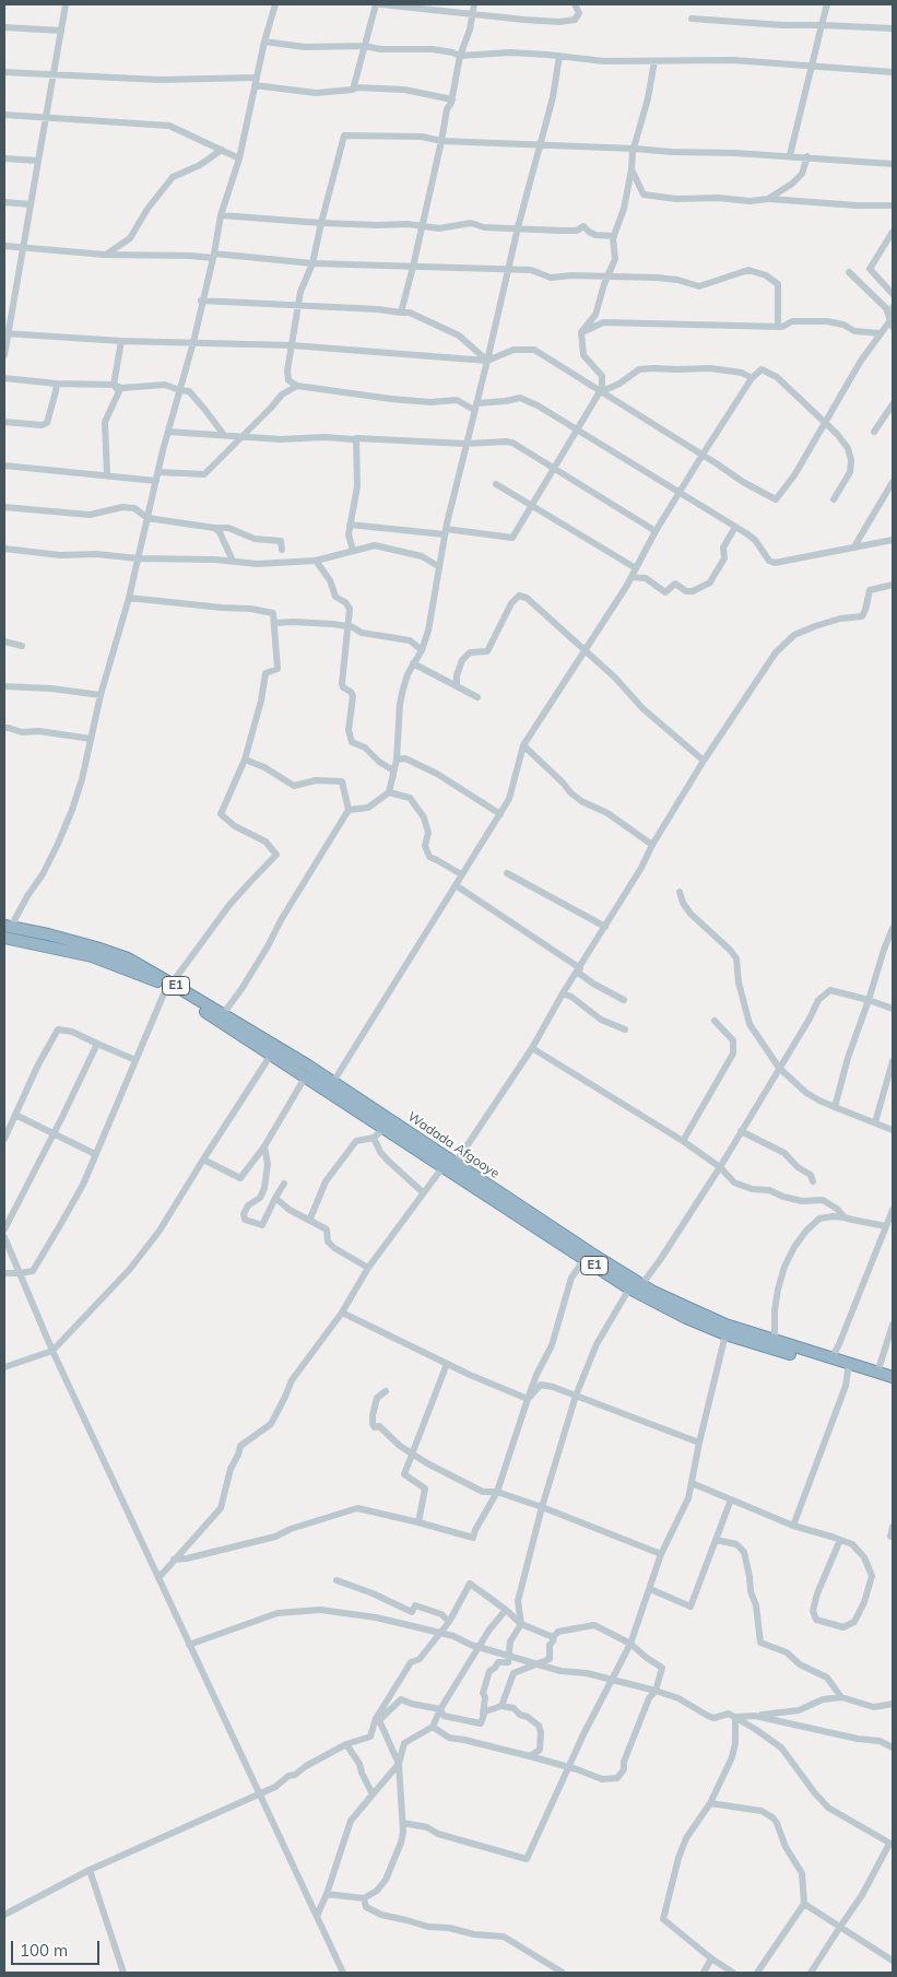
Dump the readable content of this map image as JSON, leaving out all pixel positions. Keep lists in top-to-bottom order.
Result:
{
  "streets": {
    "highway": ["E1", "Wadada Afgooye"]
  },
  "scale_bar": "100 m"
}
